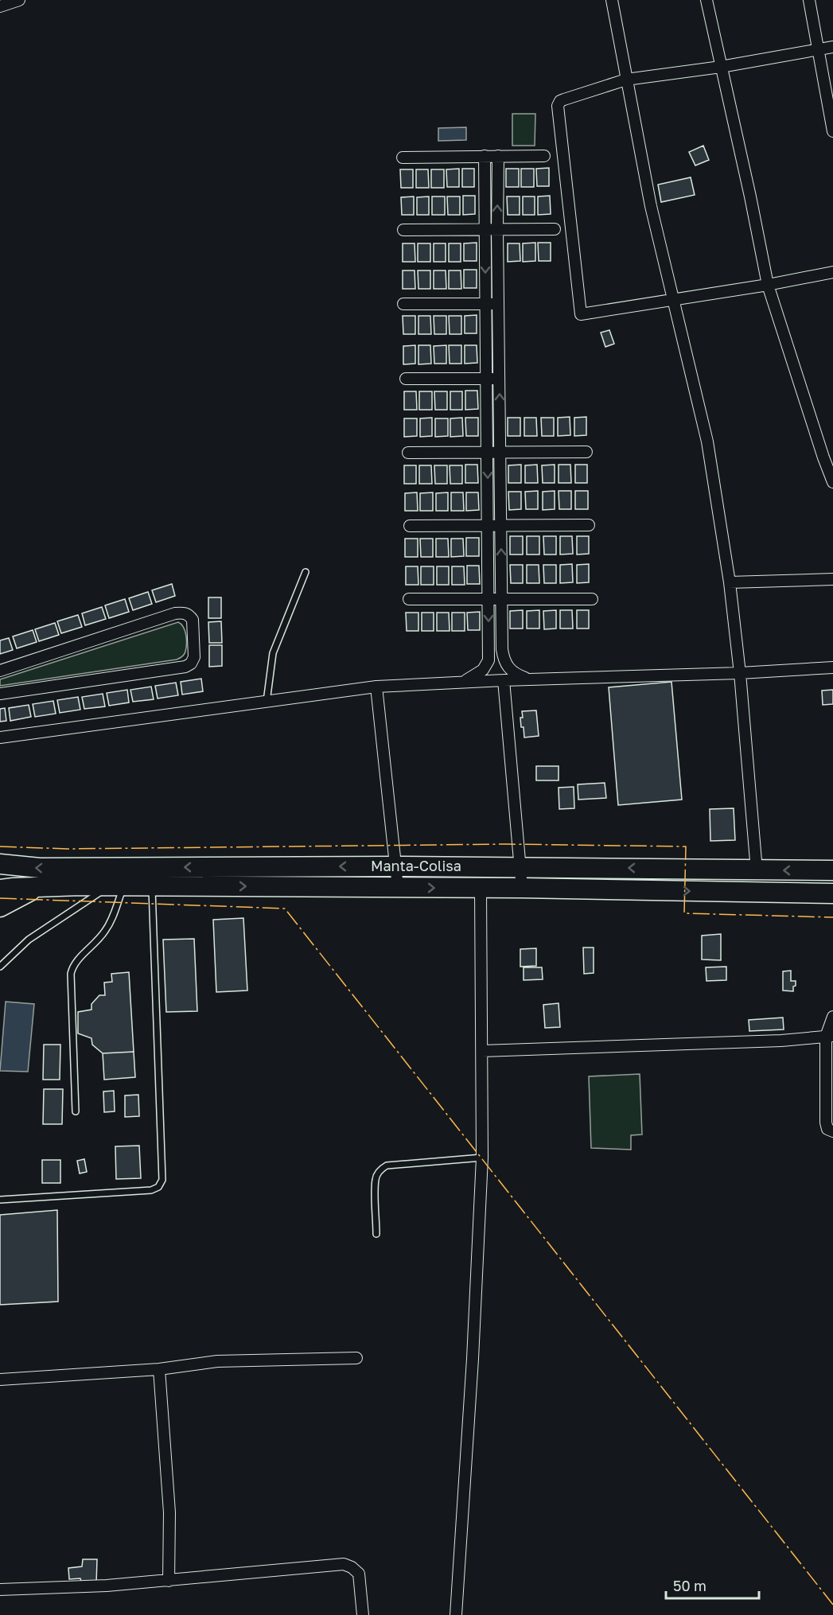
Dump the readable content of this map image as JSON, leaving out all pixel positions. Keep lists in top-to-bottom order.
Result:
{
  "streets": {
    "highway": ["Manta-Colisa"]
  },
  "scale_bar": "50 m"
}
